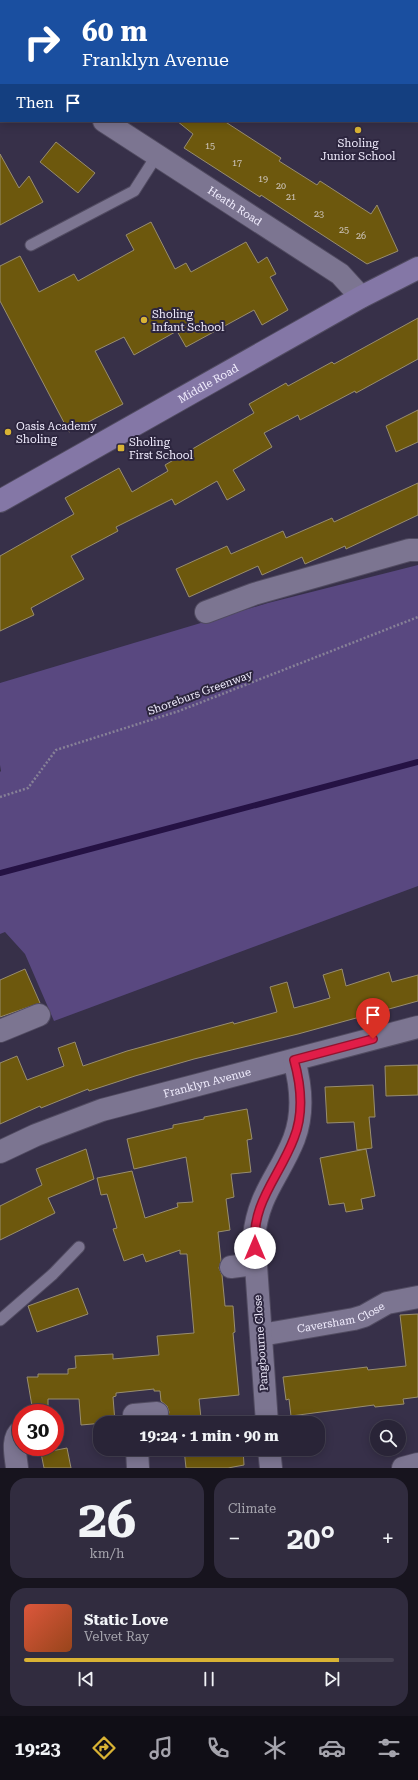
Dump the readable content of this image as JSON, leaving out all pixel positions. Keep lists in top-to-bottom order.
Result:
{
  "streets": {
    "street": [
      "Heath Road",
      "Middle Road",
      "Franklyn Avenue",
      "Caversham Close",
      "Pangbourne Close"
    ],
    "path": ["Shoreburs Greenway"]
  },
  "crossings": [
    ["Heath Road", "Middle Road"],
    ["Franklyn Avenue", "Pangbourne Close"],
    ["Caversham Close", "Pangbourne Close"]
  ],
  "places": {
    "other": ["Sholing Junior School", "Sholing Infant School", "Oasis Academy Sholing"],
    "transit": ["Sholing First School"]
  },
  "house_numbers": [
    "15",
    "17",
    "19",
    "20",
    "21",
    "23",
    "25",
    "26"
  ],
  "page": {
    "turn": ["60 m", "Franklyn Avenue"],
    "then": "Then",
    "limit": "30",
    "trip": "19:24 · 1 min · 90 m",
    "tile": [
      ["26", "km/h"],
      "Climate"
    ],
    "heat": ["−", "20°", "+"],
    "song": ["Static Love", "Velvet Ray"],
    "tabs": "19:23"
  }
}
